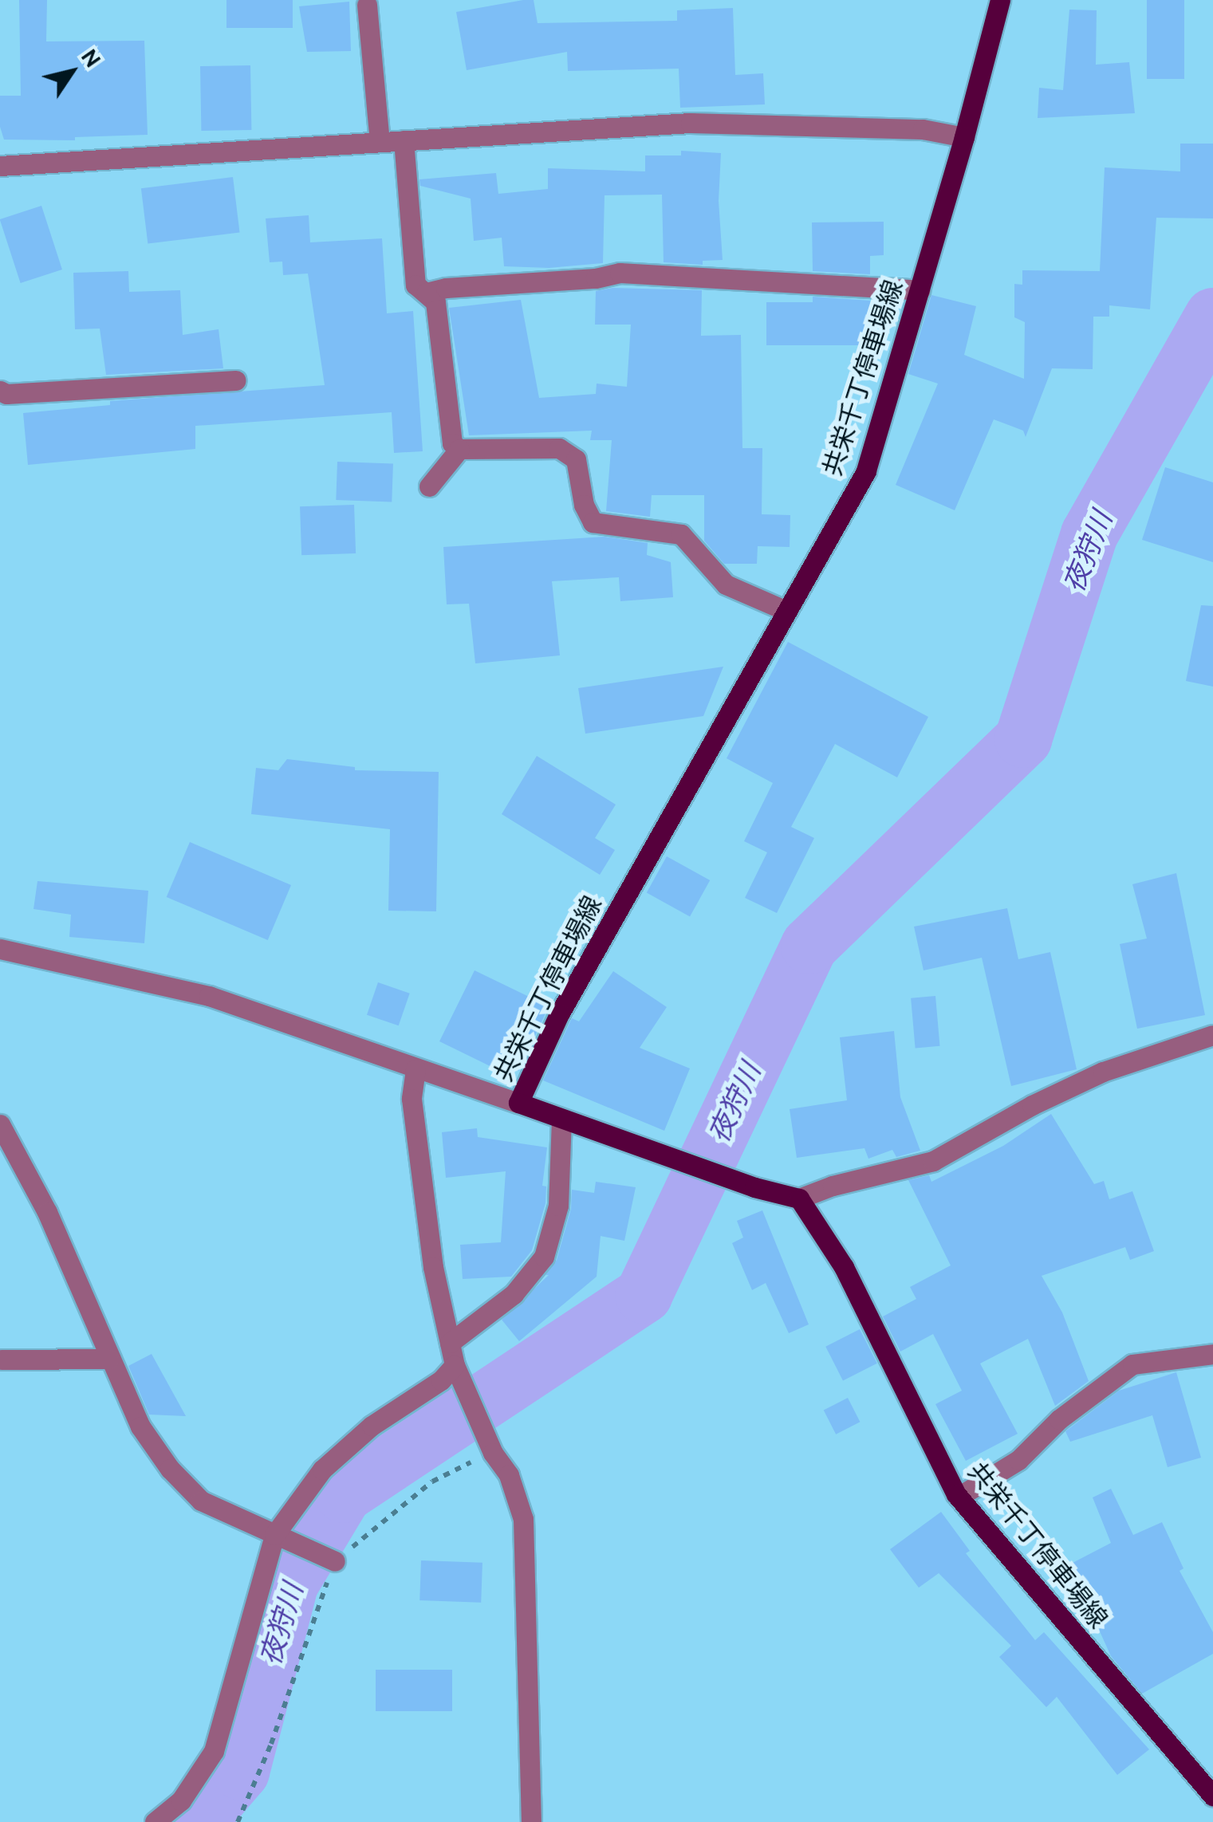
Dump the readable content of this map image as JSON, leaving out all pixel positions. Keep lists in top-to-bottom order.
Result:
{
  "streets": {
    "main road": ["共栄千丁停車場線"]
  },
  "water": ["夜狩川"],
  "north": "top right"
}
